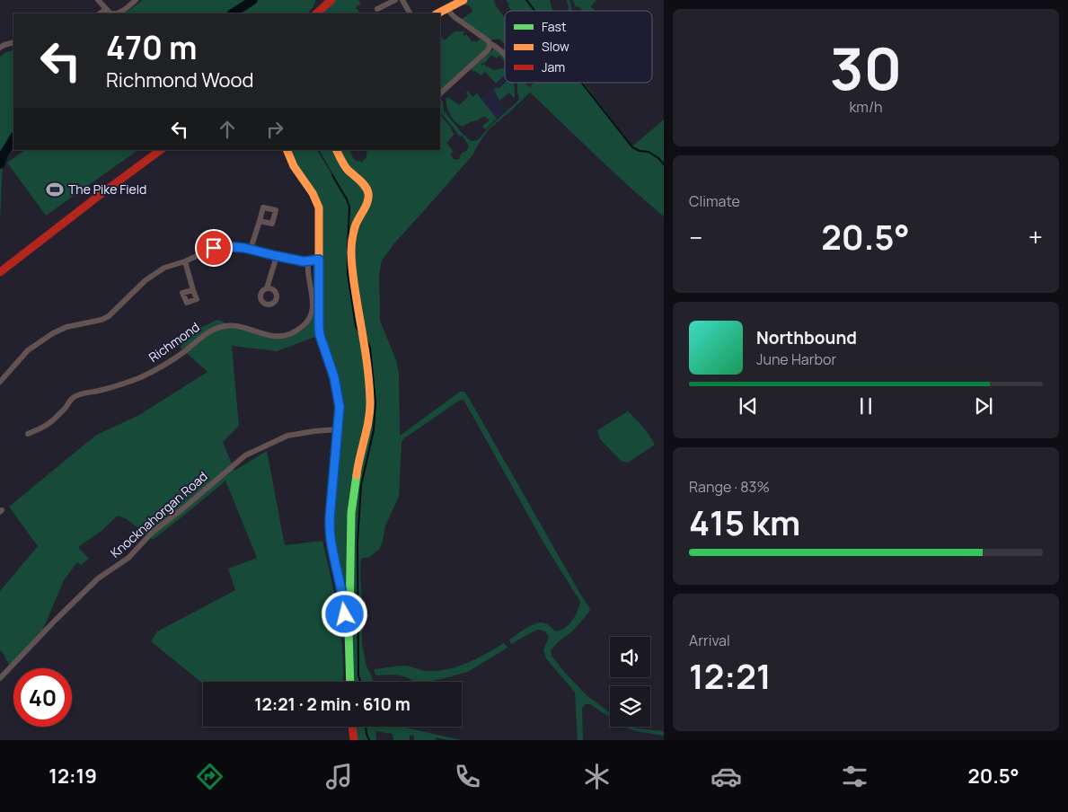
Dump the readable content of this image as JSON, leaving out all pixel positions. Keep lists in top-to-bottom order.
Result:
{
  "streets": {
    "street": ["Richmond", "Knocknahorgan Road"]
  },
  "places": {
    "sports": ["The Pike Field"]
  },
  "legend": ["Fast", "Slow", "Jam"],
  "page": {
    "tile": [
      ["30", "km/h"],
      "Climate",
      ["Range · 83%", "415 km"],
      ["Arrival", "12:21"]
    ],
    "turn": ["470 m", "Richmond Wood"],
    "heat": ["−", "20.5°", "+"],
    "song": ["Northbound", "June Harbor"],
    "limit": "40",
    "trip": "12:21 · 2 min · 610 m",
    "tabs": ["12:19", "20.5°"]
  }
}
